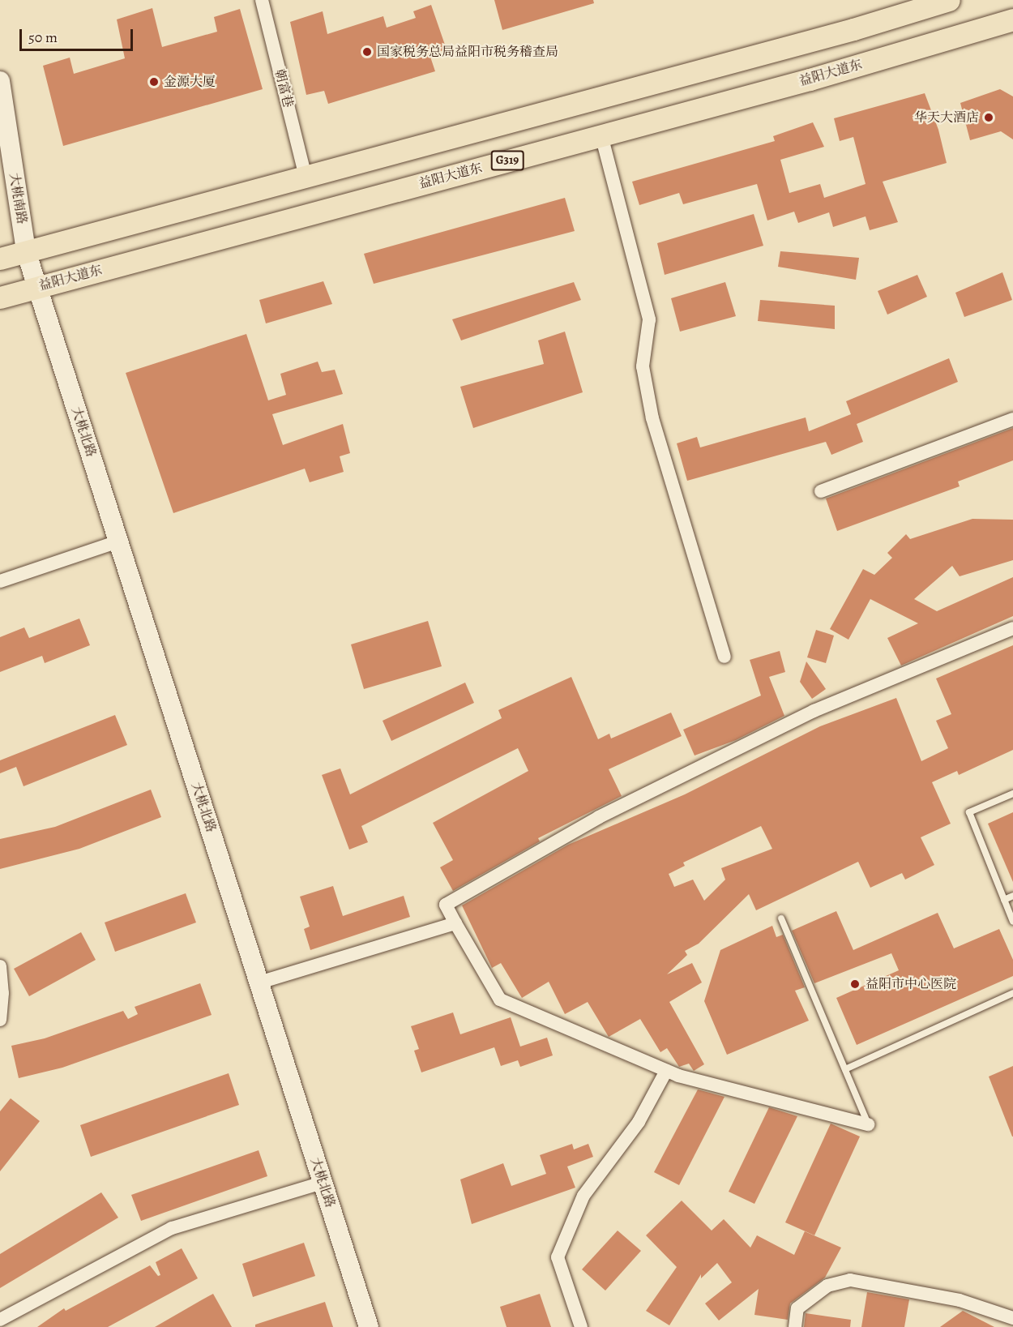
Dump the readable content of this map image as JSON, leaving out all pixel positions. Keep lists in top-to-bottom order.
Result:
{
  "streets": {
    "main road": ["益阳大道东", "G319"],
    "street": ["朝富巷", "大桃南路", "大桃北路"]
  },
  "crossings": [
    ["益阳大道东", "大桃南路"],
    ["益阳大道东", "大桃北路"],
    ["大桃南路", "大桃北路"]
  ],
  "places": [
    "国家税务总局益阳市税务稽查局",
    "金源大厦",
    "华天大酒店",
    "益阳市中心医院"
  ],
  "scale_bar": "50 m"
}
